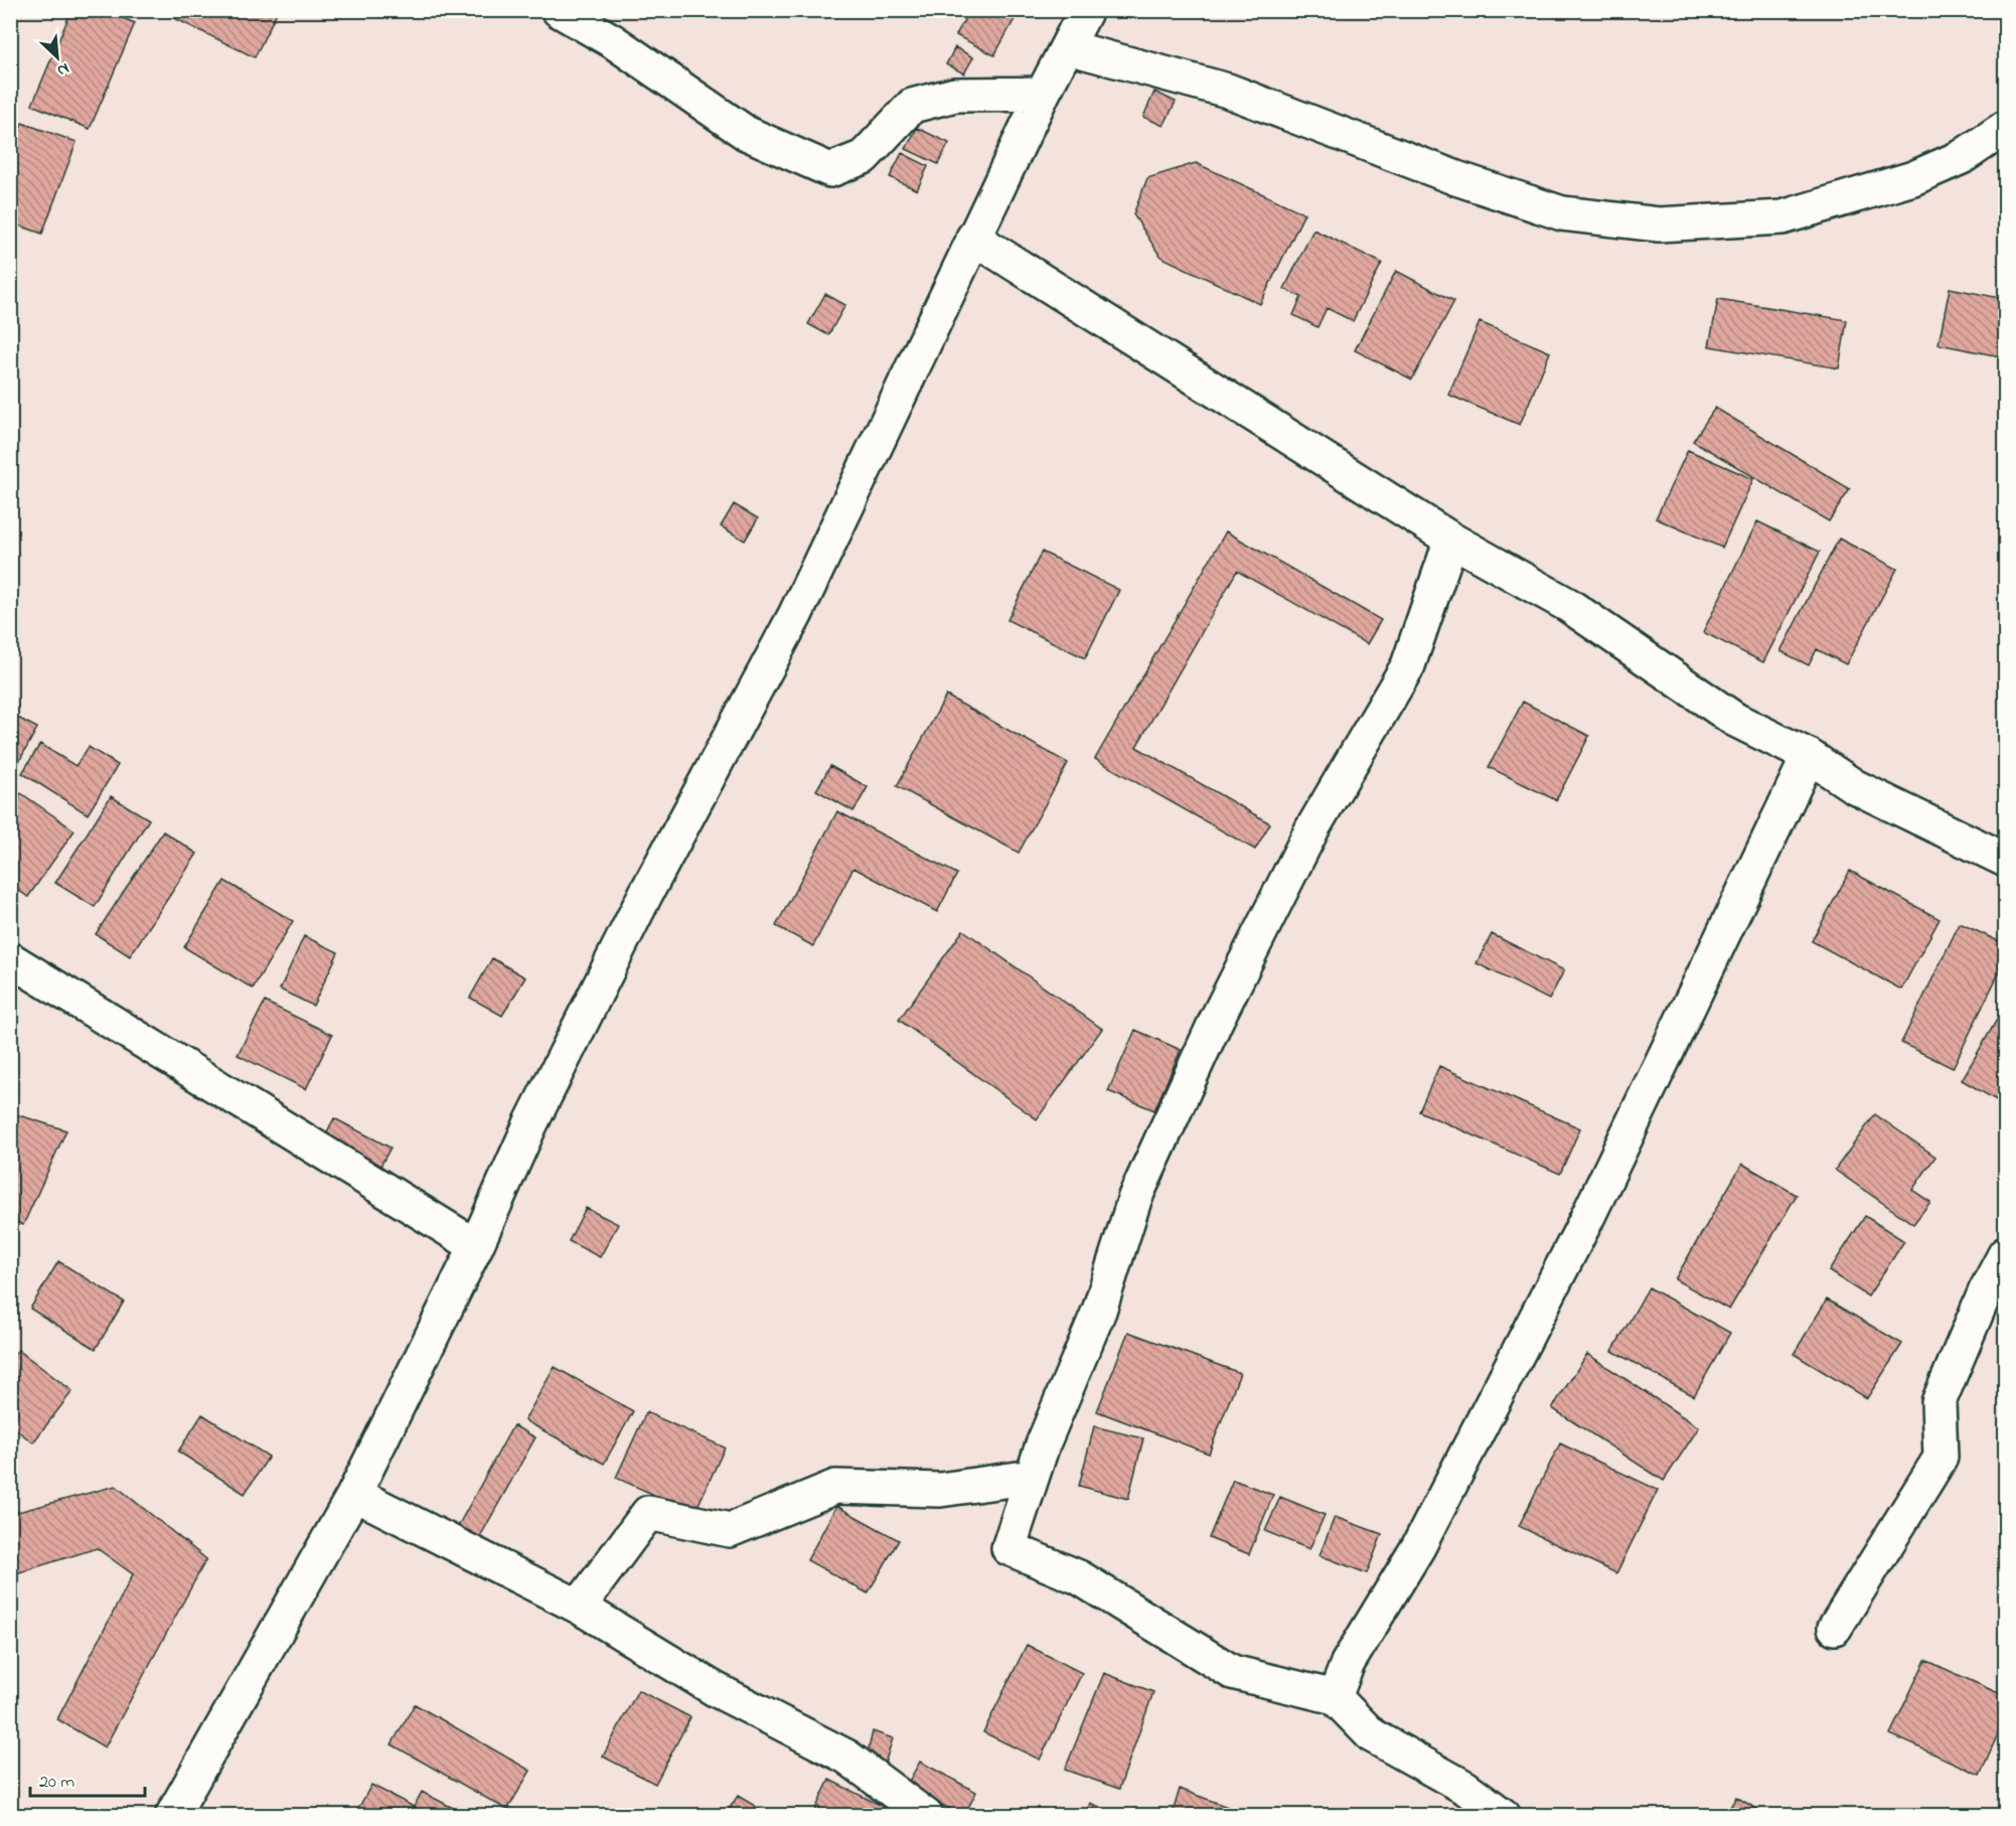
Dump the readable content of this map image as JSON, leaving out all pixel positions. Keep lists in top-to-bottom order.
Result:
{
  "scale_bar": "20 m",
  "north": "bottom right"
}
